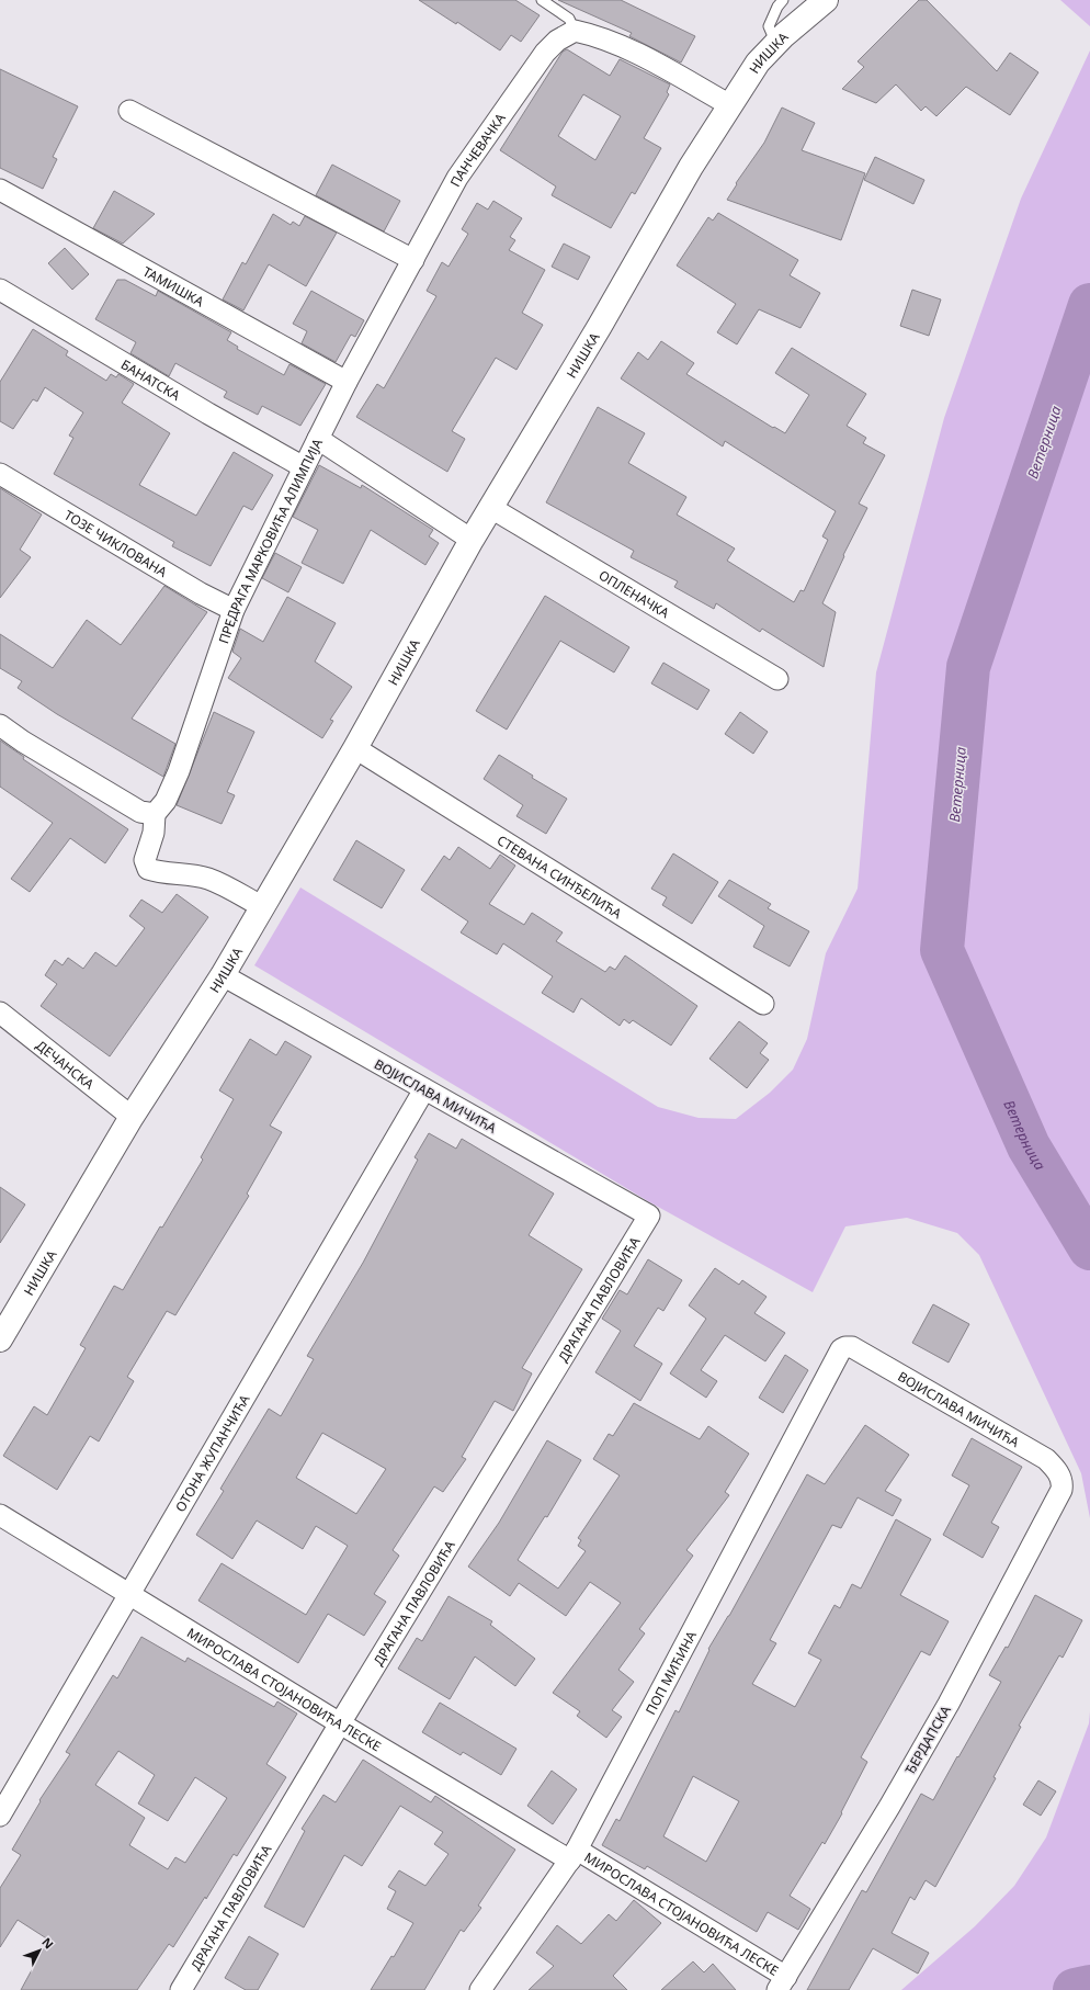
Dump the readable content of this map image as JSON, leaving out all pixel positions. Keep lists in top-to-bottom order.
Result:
{
  "streets": {
    "main road": ["НИШКА"],
    "street": [
      "ПАНЧЕВАЧКА",
      "ТАМИШКА",
      "БАНАТСКА",
      "ТОЗЕ ЧИКЛОВАНА",
      "ПРЕДРАГА МАРКОВИЋА АЛИМПИЈА",
      "ОПЛЕНАЧКА",
      "СТЕВАНА СИНЂЕЛИЋА",
      "ДЕЧАНСКА",
      "ВОЈИСЛАВА МИЧИЋА",
      "ДРАГАНА ПАВЛОВИЋА",
      "ОТОНА ЖУПАНЧИЋА",
      "ПОП МИЋИНА",
      "МИРОСЛАВА СТОЈАНОВИЋА ЛЕСКЕ",
      "ЂЕРДАПСКА"
    ]
  },
  "crossings": [
    ["НИШКА", "ПРЕДРАГА МАРКОВИЋА АЛИМПИЈА"],
    ["НИШКА", "ОПЛЕНАЧКА"],
    ["НИШКА", "СТЕВАНА СИНЂЕЛИЋА"],
    ["НИШКА", "ДЕЧАНСКА"],
    ["НИШКА", "ВОЈИСЛАВА МИЧИЋА"],
    ["ПАНЧЕВАЧКА", "ТАМИШКА"],
    ["ПАНЧЕВАЧКА", "ПРЕДРАГА МАРКОВИЋА АЛИМПИЈА"],
    ["БАНАТСКА", "ПРЕДРАГА МАРКОВИЋА АЛИМПИЈА"],
    ["ТОЗЕ ЧИКЛОВАНА", "ПРЕДРАГА МАРКОВИЋА АЛИМПИЈА"],
    ["ВОЈИСЛАВА МИЧИЋА", "ДРАГАНА ПАВЛОВИЋА"],
    ["ВОЈИСЛАВА МИЧИЋА", "ОТОНА ЖУПАНЧИЋА"],
    ["ВОЈИСЛАВА МИЧИЋА", "ПОП МИЋИНА"],
    ["ВОЈИСЛАВА МИЧИЋА", "ЂЕРДАПСКА"],
    ["ДРАГАНА ПАВЛОВИЋА", "МИРОСЛАВА СТОЈАНОВИЋА ЛЕСКЕ"],
    ["ОТОНА ЖУПАНЧИЋА", "МИРОСЛАВА СТОЈАНОВИЋА ЛЕСКЕ"],
    ["ПОП МИЋИНА", "МИРОСЛАВА СТОЈАНОВИЋА ЛЕСКЕ"],
    ["МИРОСЛАВА СТОЈАНОВИЋА ЛЕСКЕ", "ЂЕРДАПСКА"]
  ],
  "water": ["Ветерница"],
  "north": "top right"
}
